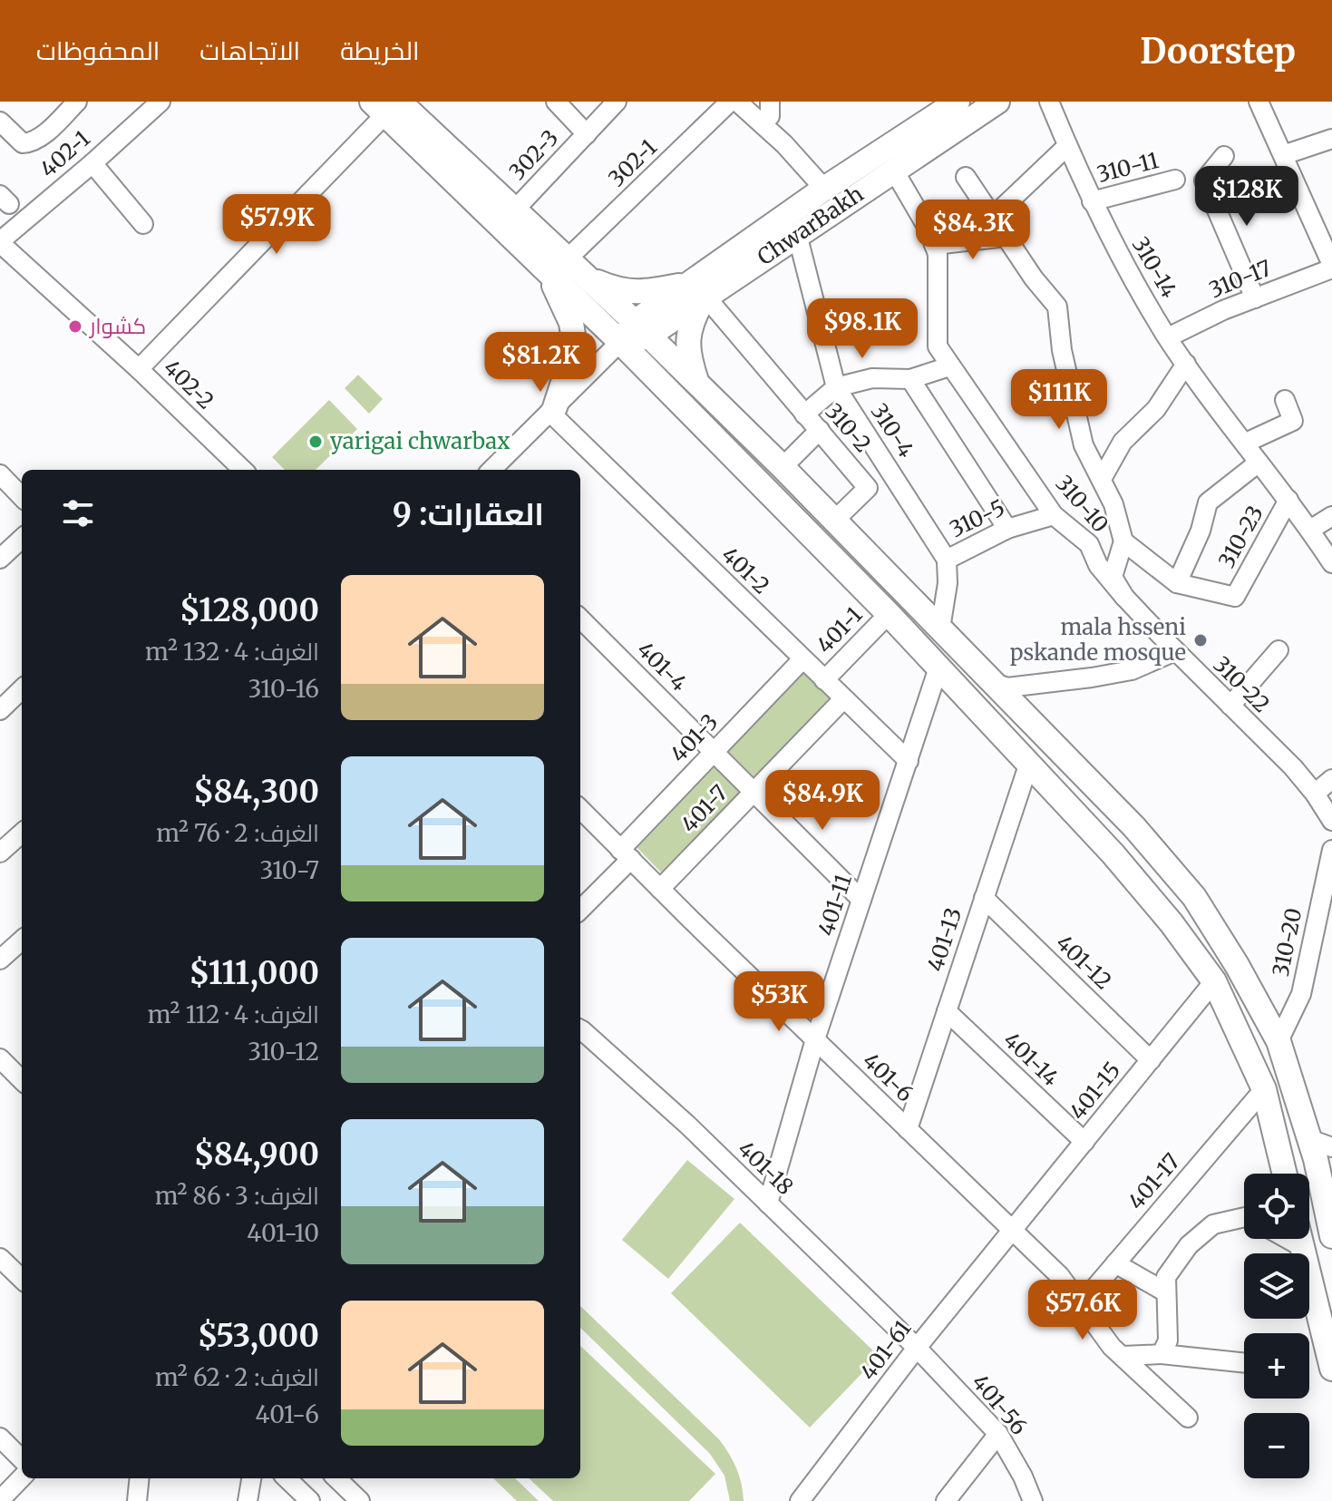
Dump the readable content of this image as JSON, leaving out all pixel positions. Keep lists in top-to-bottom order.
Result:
{
  "streets": {
    "main road": ["ChwarBakh"],
    "street": [
      "402-1",
      "302-3",
      "302-1",
      "310-11",
      "310-14",
      "310-17",
      "402-2",
      "310-2",
      "310-4",
      "310-10",
      "310-5",
      "310-23",
      "401-2",
      "401-1",
      "401-4",
      "310-22",
      "401-3",
      "401-7",
      "401-11",
      "401-13",
      "310-20",
      "401-12",
      "401-14",
      "401-6",
      "401-15",
      "401-18",
      "401-17",
      "401-61",
      "401-56"
    ]
  },
  "crossings": [
    ["402-1", "402-2"],
    ["310-11", "310-14"],
    ["ChwarBakh", "310-2"],
    ["ChwarBakh", "310-4"],
    ["ChwarBakh", "310-10"],
    ["310-14", "310-17"],
    ["310-14", "310-23"],
    ["310-4", "310-5"],
    ["310-10", "310-5"],
    ["310-10", "310-22"],
    ["401-2", "401-1"],
    ["401-2", "401-3"],
    ["401-2", "401-7"],
    ["401-2", "401-11"],
    ["401-4", "401-3"],
    ["401-4", "401-7"],
    ["401-4", "401-11"],
    ["401-3", "401-6"],
    ["401-7", "401-6"],
    ["401-11", "401-6"],
    ["401-11", "401-18"],
    ["401-13", "401-12"],
    ["401-13", "401-14"],
    ["401-13", "401-6"],
    ["401-12", "401-15"],
    ["401-14", "401-15"],
    ["401-6", "401-15"],
    ["401-6", "401-17"],
    ["401-6", "401-61"],
    ["401-15", "401-61"],
    ["401-18", "401-61"],
    ["401-18", "401-56"],
    ["401-61", "401-56"]
  ],
  "places": ["كشوار", "yarigai chwarbax", "mala hsseni pskande mosque"],
  "page": {
    "header": "Doorstep",
    "nav": ["الخريطة", "الاتجاهات", "المحفوظات"],
    "price": [
      "$128K",
      "$57.9K",
      "$84.3K",
      "$98.1K",
      "$81.2K",
      "$111K",
      "$84.9K",
      "$53K",
      "$57.6K"
    ],
    "heading": "العقارات: 9",
    "list": [
      {
        "name": "$128,000",
        "note": "الغرف: 4 · 132 m² · 310-16"
      },
      {
        "name": "$84,300",
        "note": "الغرف: 2 · 76 m² · 310-7"
      },
      {
        "name": "$111,000",
        "note": "الغرف: 4 · 112 m² · 310-12"
      },
      {
        "name": "$84,900",
        "note": "الغرف: 3 · 86 m² · 401-10"
      },
      {
        "name": "$53,000",
        "note": "الغرف: 2 · 62 m² · 401-6"
      }
    ],
    "map_buttons": ["+", "−"]
  }
}
